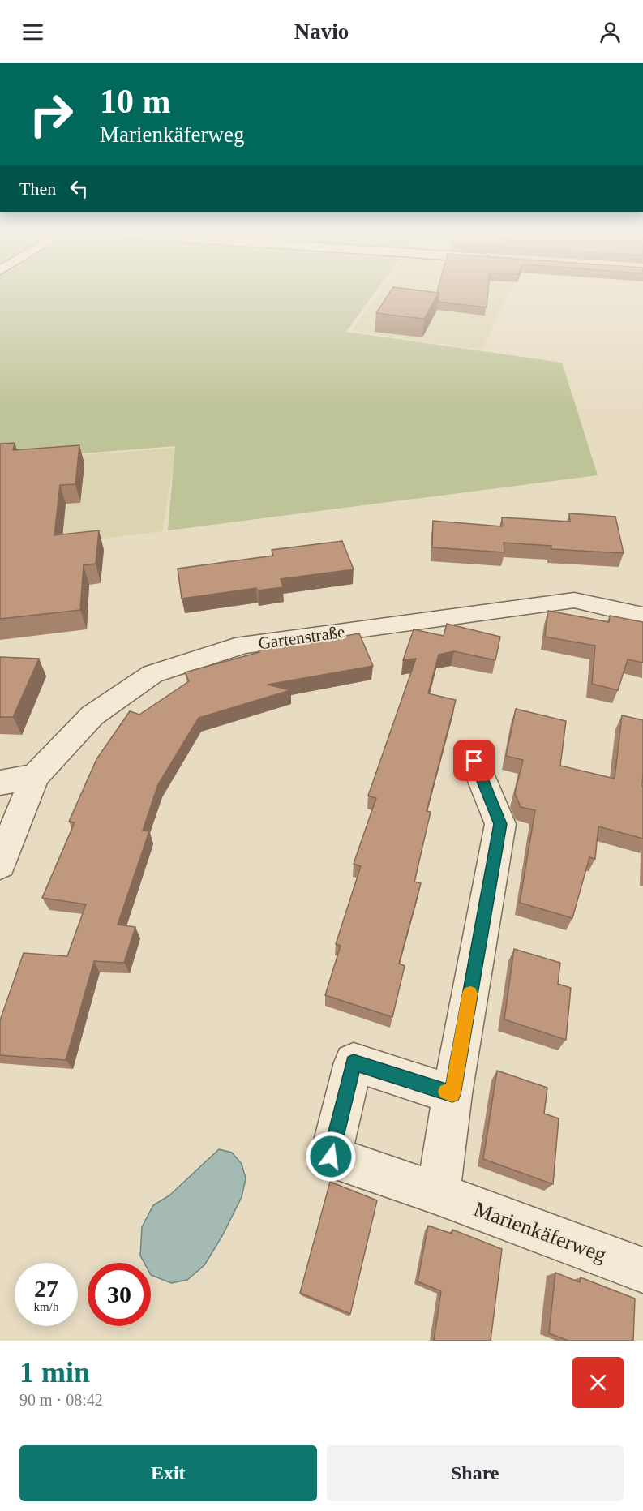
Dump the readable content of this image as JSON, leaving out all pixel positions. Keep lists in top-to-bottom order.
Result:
{
  "streets": {
    "street": ["Gartenstraße", "Marienkäferweg"]
  },
  "page": {
    "header": "Navio",
    "turn": ["10 m", "Marienkäferweg"],
    "then": "Then",
    "speed": "27 km/h",
    "limit": "30",
    "heading": ["1 min", "90 m · 08:42"],
    "buttons": ["Exit", "Share"]
  }
}
